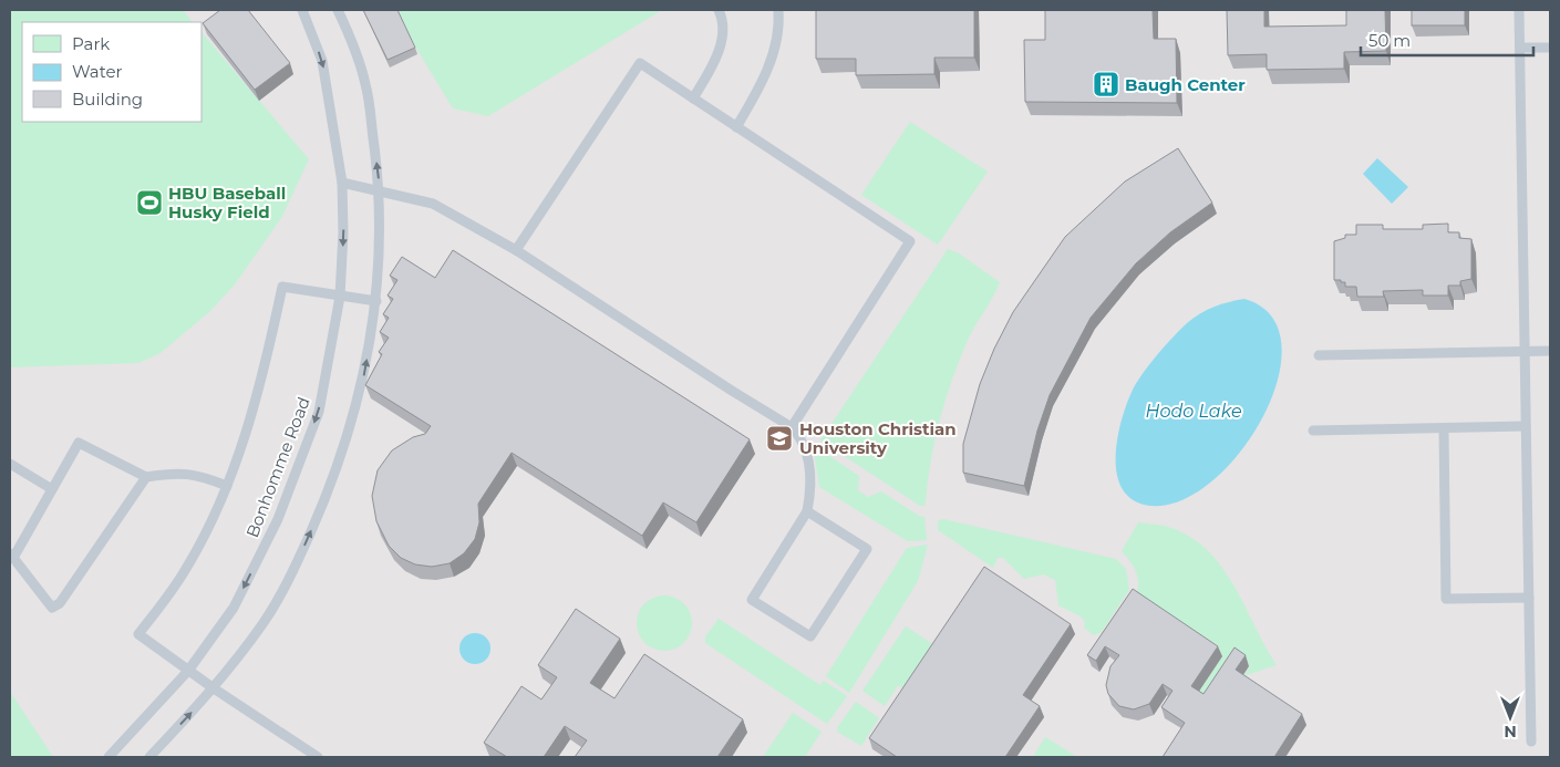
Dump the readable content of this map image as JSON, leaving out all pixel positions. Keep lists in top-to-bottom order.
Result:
{
  "streets": {
    "lane": ["Bonhomme Road"]
  },
  "water": ["Hodo Lake"],
  "places": {
    "building": ["Baugh Center"],
    "sports": ["HBU Baseball Husky Field"],
    "school or university": ["Houston Christian University"]
  },
  "legend": ["Park", "Water", "Building"],
  "scale_bar": "50 m",
  "north": "bottom"
}
